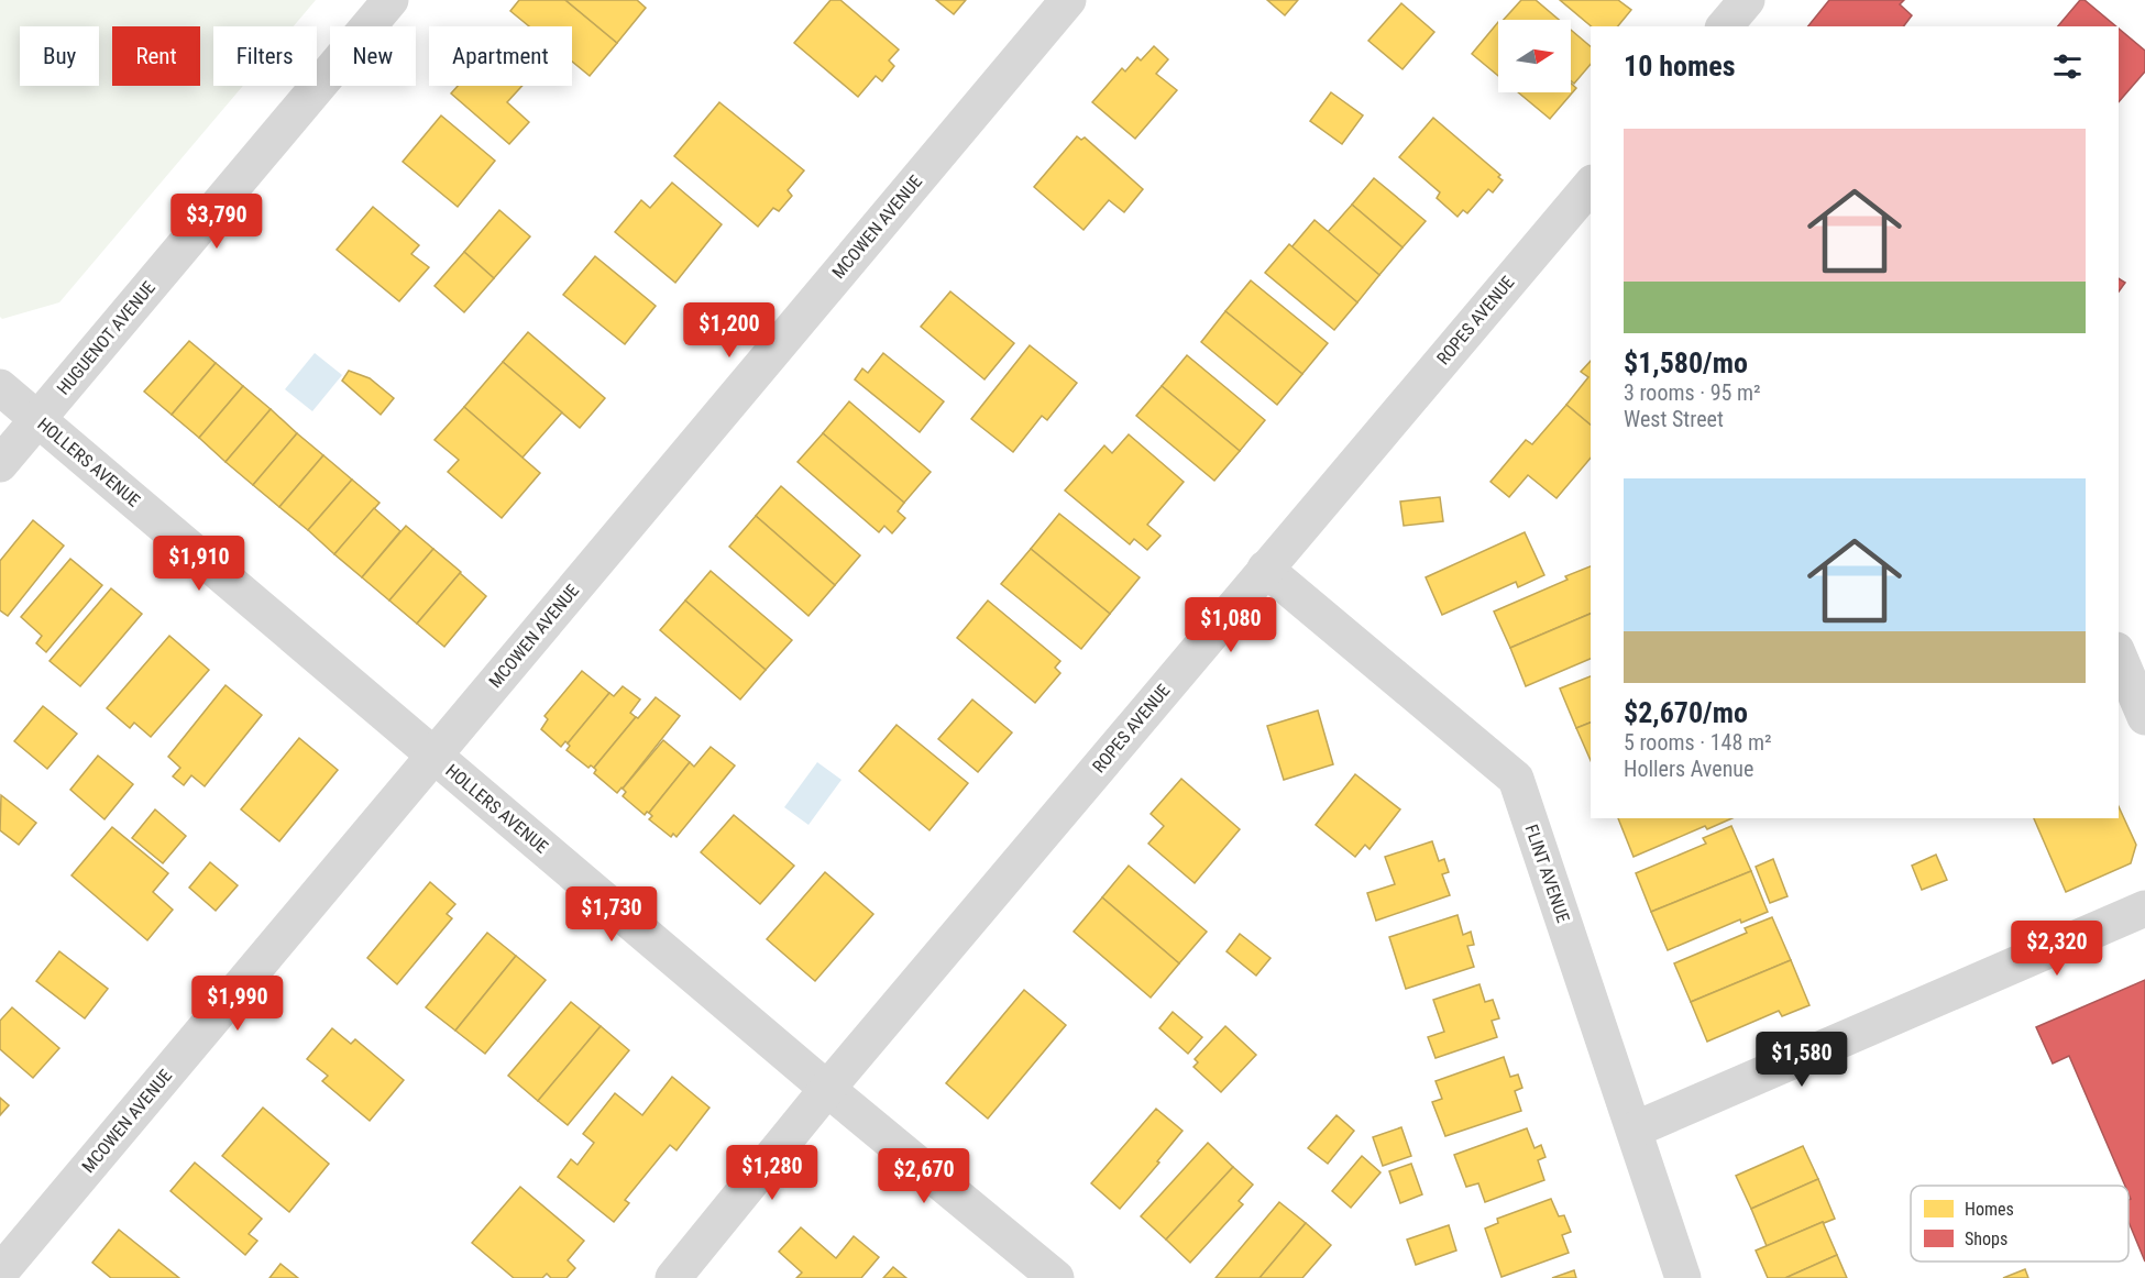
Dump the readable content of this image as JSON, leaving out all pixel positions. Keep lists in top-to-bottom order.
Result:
{
  "streets": {
    "street": [
      "MCOWEN AVENUE",
      "ROPES AVENUE",
      "HUGUENOT AVENUE",
      "HOLLERS AVENUE",
      "FLINT AVENUE"
    ]
  },
  "crossings": [
    ["MCOWEN AVENUE", "HOLLERS AVENUE"],
    ["ROPES AVENUE", "HOLLERS AVENUE"],
    ["ROPES AVENUE", "FLINT AVENUE"],
    ["HUGUENOT AVENUE", "HOLLERS AVENUE"]
  ],
  "legend": ["Homes", "Shops"],
  "north": "right",
  "page": {
    "chip": [
      "Buy",
      "Rent",
      "Filters",
      "New",
      "Apartment"
    ],
    "heading": "10 homes",
    "list": [
      {
        "name": "$1,580/mo",
        "note": "3 rooms · 95 m² · West Street"
      },
      {
        "name": "$2,670/mo",
        "note": "5 rooms · 148 m² · Hollers Avenue"
      }
    ],
    "price": [
      "$3,790",
      "$1,200",
      "$1,910",
      "$1,080",
      "$1,730",
      "$2,320",
      "$1,990",
      "$1,580",
      "$1,280",
      "$2,670"
    ]
  }
}
